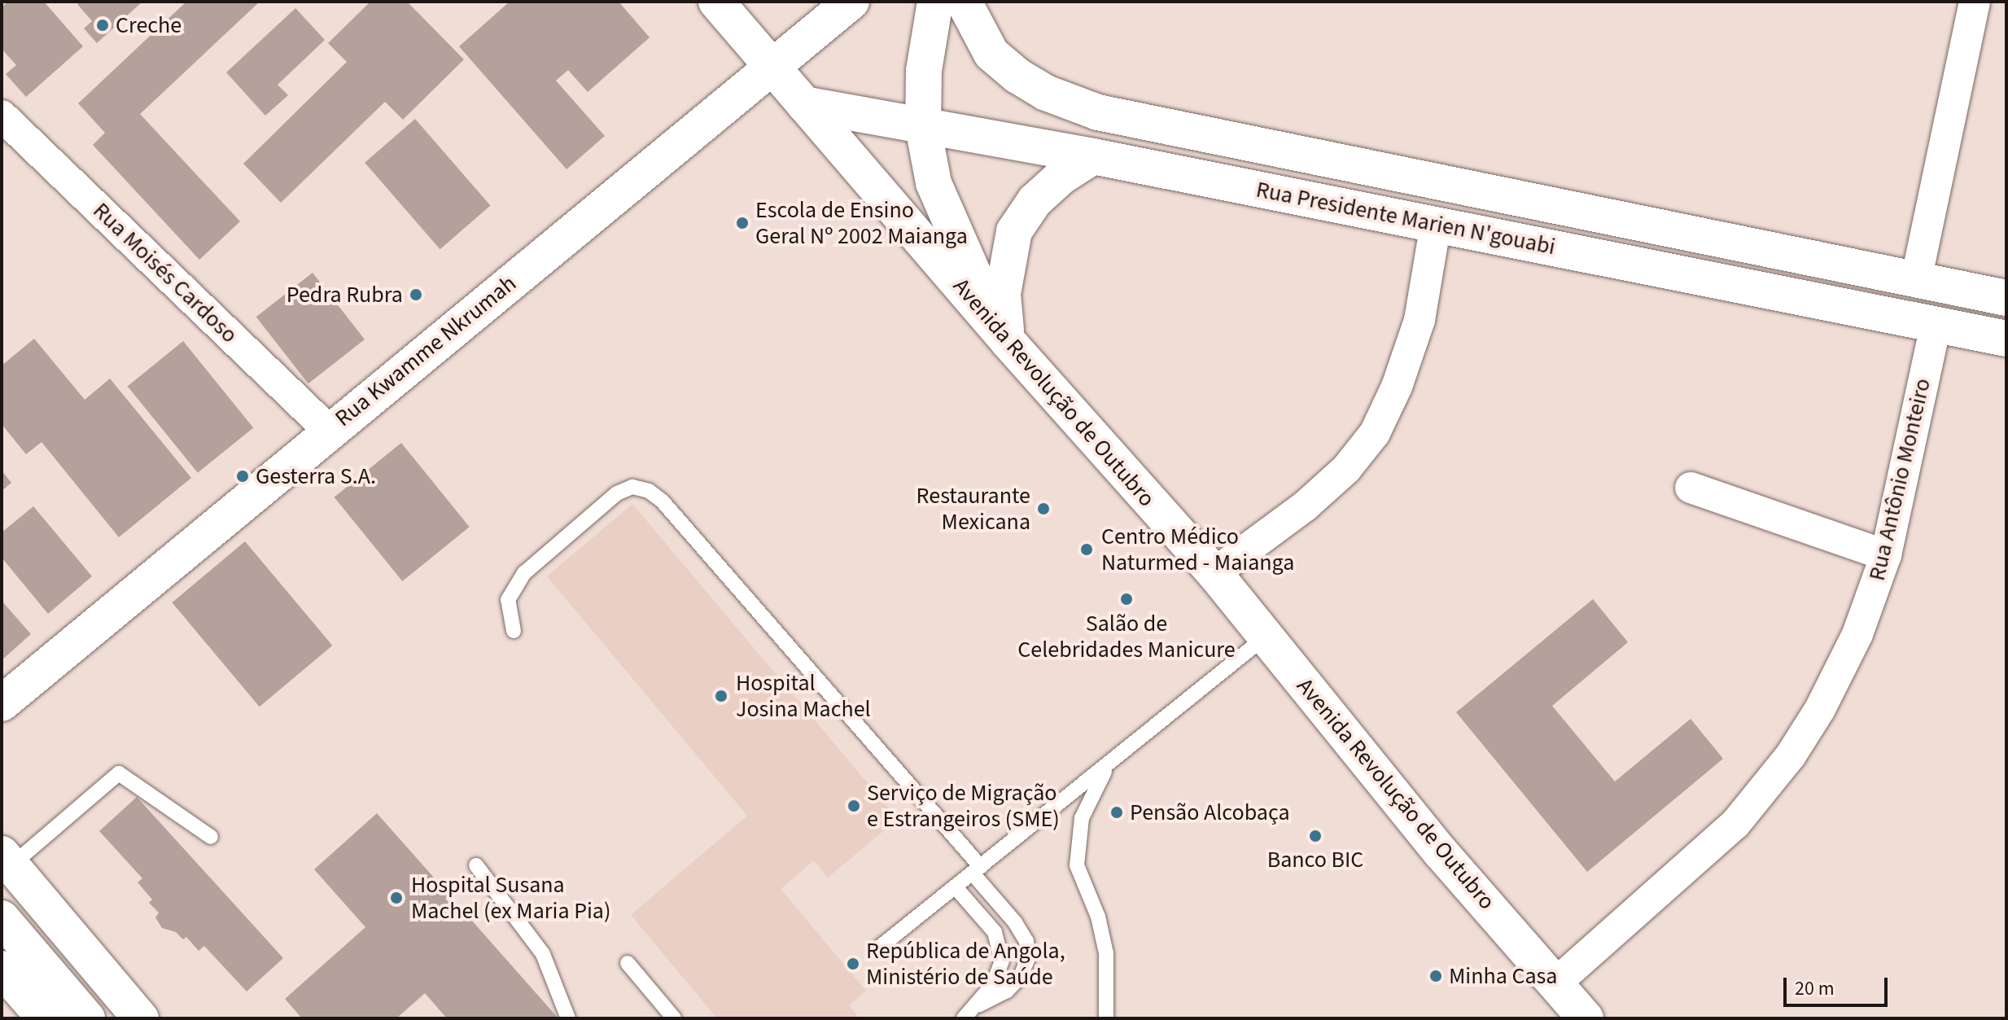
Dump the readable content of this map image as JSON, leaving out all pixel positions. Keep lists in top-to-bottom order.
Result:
{
  "streets": {
    "street": [
      "Rua Presidente Marien N'gouabi",
      "Rua Moisés Cardoso",
      "Rua Kwamme Nkrumah",
      "Avenida Revolução de Outubro",
      "Rua Antônio Monteiro"
    ]
  },
  "crossings": [
    ["Rua Presidente Marien N'gouabi", "Avenida Revolução de Outubro"],
    ["Rua Presidente Marien N'gouabi", "Rua Antônio Monteiro"],
    ["Rua Moisés Cardoso", "Rua Kwamme Nkrumah"],
    ["Rua Kwamme Nkrumah", "Avenida Revolução de Outubro"],
    ["Avenida Revolução de Outubro", "Rua Antônio Monteiro"]
  ],
  "places": [
    "Creche",
    "Escola de Ensino Geral Nº 2002 Maianga",
    "Pedra Rubra",
    "Gesterra S.A.",
    "Restaurante Mexicana",
    "Centro Médico Naturmed - Maianga",
    "Salão de Celebridades Manicure",
    "Hospital Josina Machel",
    "Serviço de Migração e Estrangeiros (SME)",
    "Pensão Alcobaça",
    "Banco BIC",
    "Hospital Susana Machel (ex Maria Pia)",
    "República de Angola, Ministério de Saúde",
    "Minha Casa"
  ],
  "scale_bar": "20 m"
}
